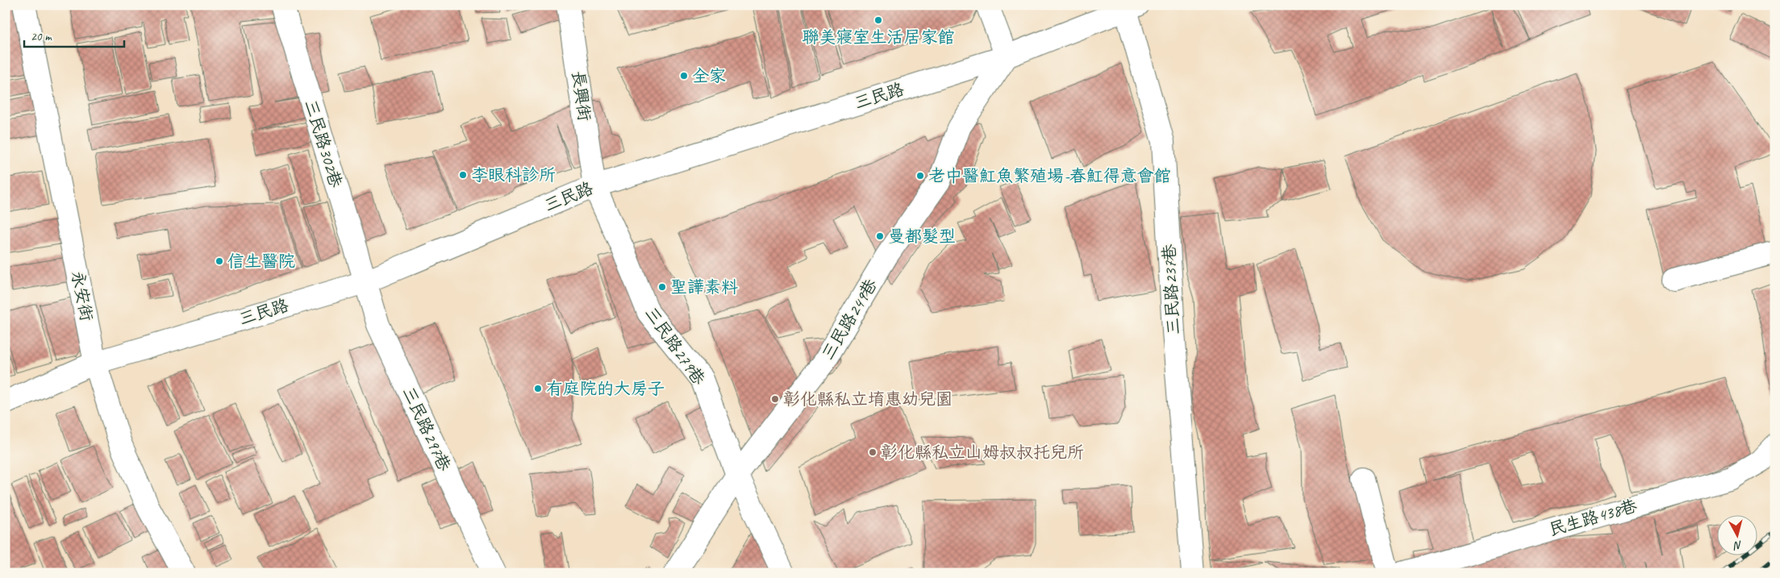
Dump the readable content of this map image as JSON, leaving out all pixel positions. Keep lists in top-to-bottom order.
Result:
{
  "streets": {
    "street": [
      "長興街",
      "三民路",
      "三民路302巷",
      "三民路237巷",
      "永安街",
      "三民路249巷",
      "三民路279巷",
      "三民路297巷",
      "民生路438巷"
    ]
  },
  "crossings": [
    ["長興街", "三民路"],
    ["長興街", "三民路279巷"],
    ["三民路", "三民路302巷"],
    ["三民路", "三民路237巷"],
    ["三民路", "永安街"],
    ["三民路", "三民路249巷"],
    ["三民路", "三民路279巷"],
    ["三民路", "三民路297巷"],
    ["三民路302巷", "三民路297巷"],
    ["三民路249巷", "三民路279巷"]
  ],
  "places": [
    "聯美寢室生活居家館",
    "全家",
    "李眼科診所",
    "老中醫魟魚繁殖場-春魟得意會館",
    "曼都髮型",
    "信生醫院",
    "聖譁素料",
    "有庭院的大房子",
    "彰化縣私立堉惠幼兒園",
    "彰化縣私立山姆叔叔托兒所"
  ],
  "scale_bar": "20 m",
  "north": "bottom"
}
